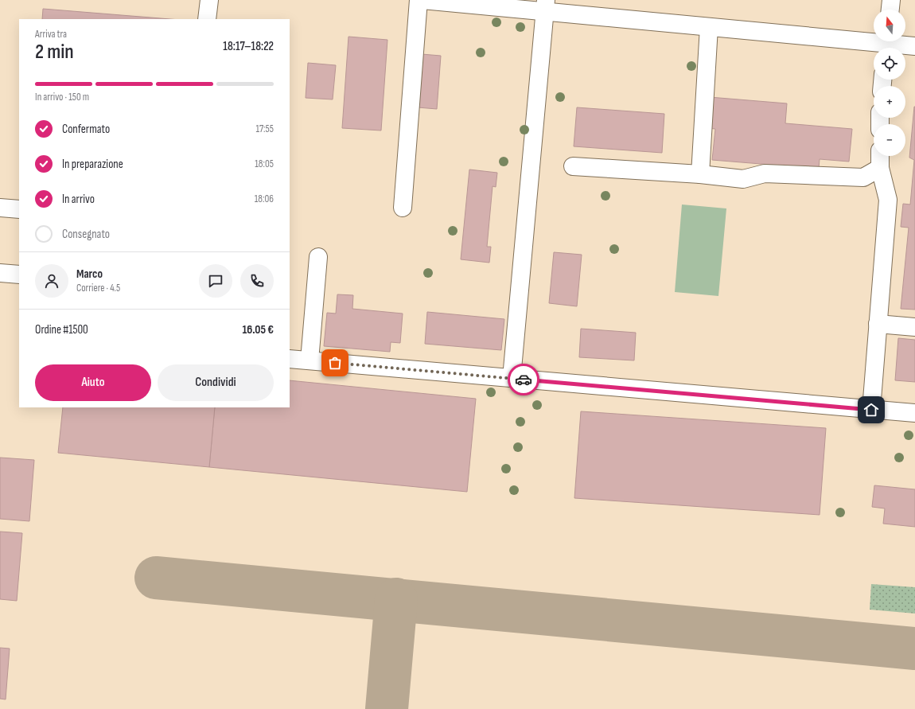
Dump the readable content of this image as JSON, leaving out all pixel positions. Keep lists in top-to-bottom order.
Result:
{
  "north": "top",
  "page": {
    "map_buttons": ["+", "−"],
    "heading": ["2 min", "Arriva tra", "18:17–18:22"],
    "panel": [
      "Marco",
      "Corriere · 4.5",
      "Ordine #1500",
      "16.05 €"
    ],
    "bar": "In arrivo · 150 m",
    "list": [
      ["Confermato", "17:55"],
      ["In preparazione", "18:05"],
      ["In arrivo", "18:06"],
      "Consegnato"
    ],
    "buttons": ["Aiuto", "Condividi"]
  }
}
